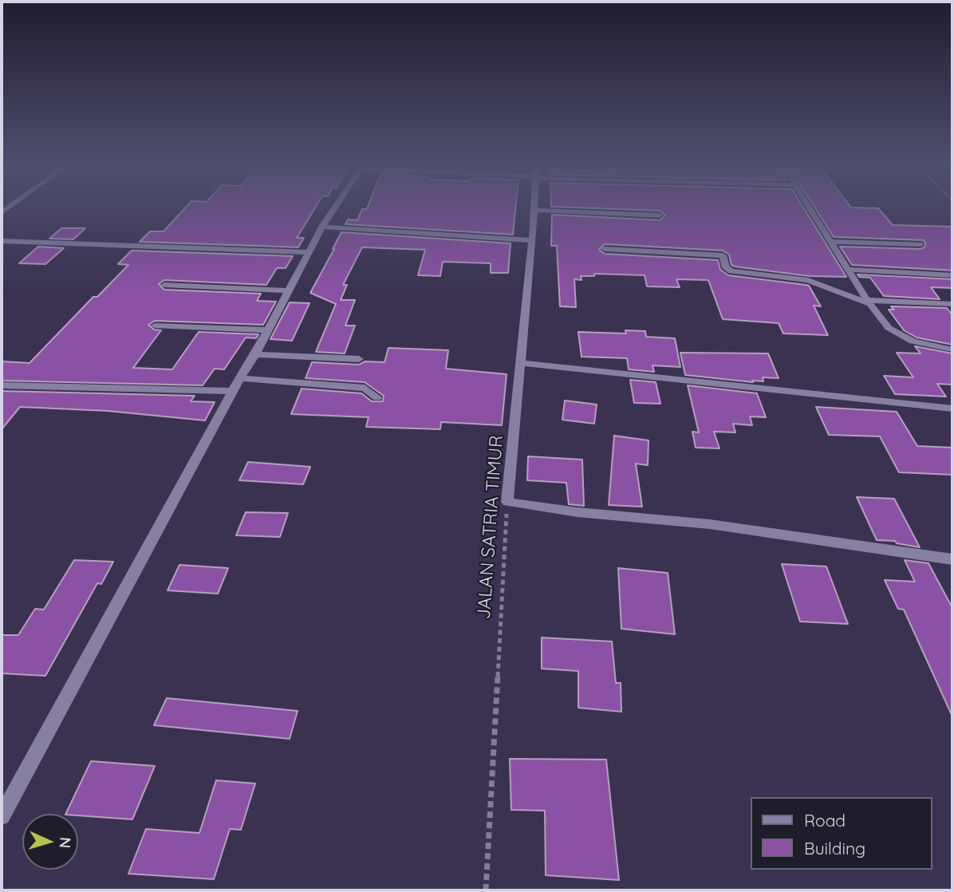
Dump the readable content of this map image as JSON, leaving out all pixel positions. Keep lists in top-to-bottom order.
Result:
{
  "streets": {
    "street": ["JALAN SATRIA TIMUR"]
  },
  "legend": ["Road", "Building"],
  "north": "right"
}
